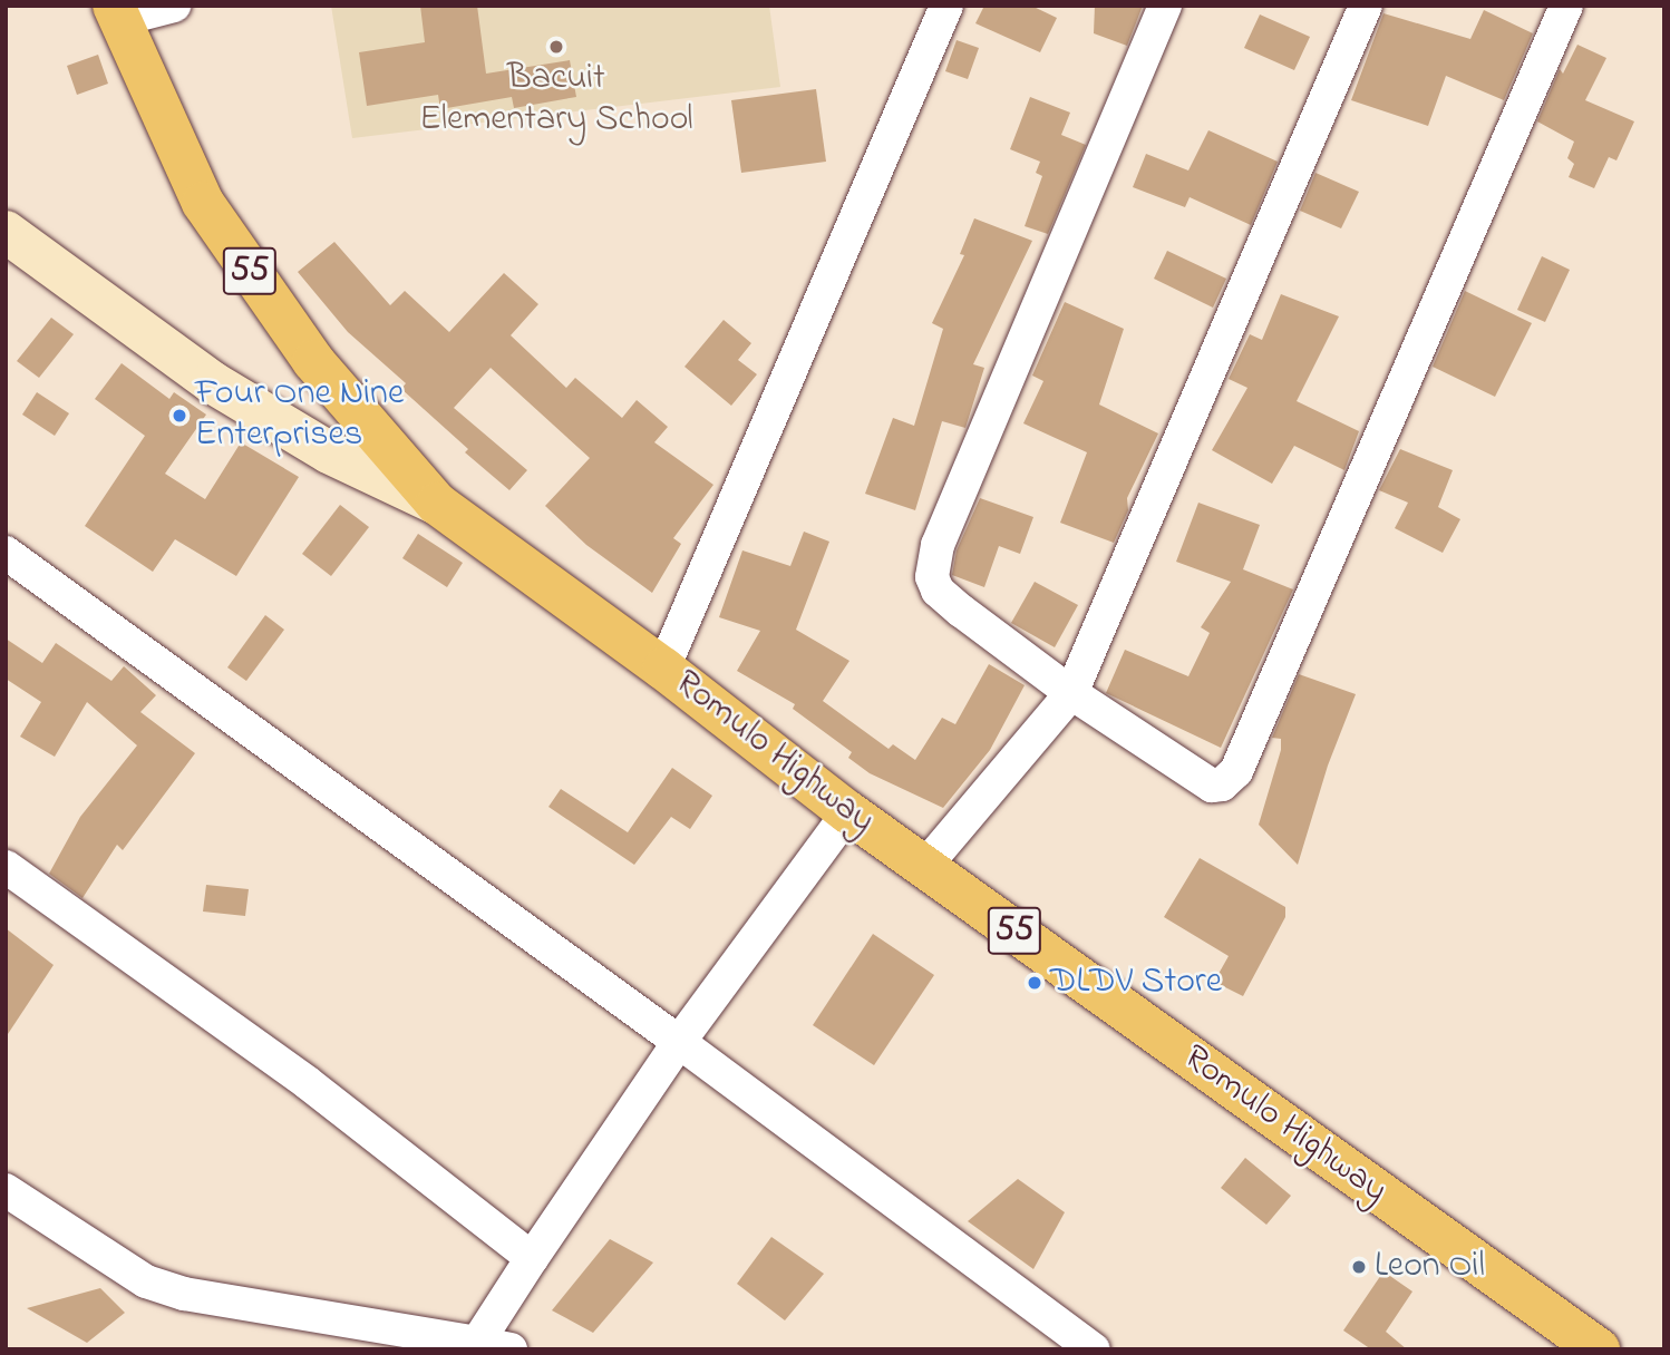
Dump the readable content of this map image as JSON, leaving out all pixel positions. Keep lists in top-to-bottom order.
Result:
{
  "streets": {
    "highway": ["55", "Romulo Highway"]
  },
  "places": [
    "Bacuit Elementary School",
    "Four One Nine Enterprises",
    "DLDV Store",
    "Leon Oil"
  ]
}
